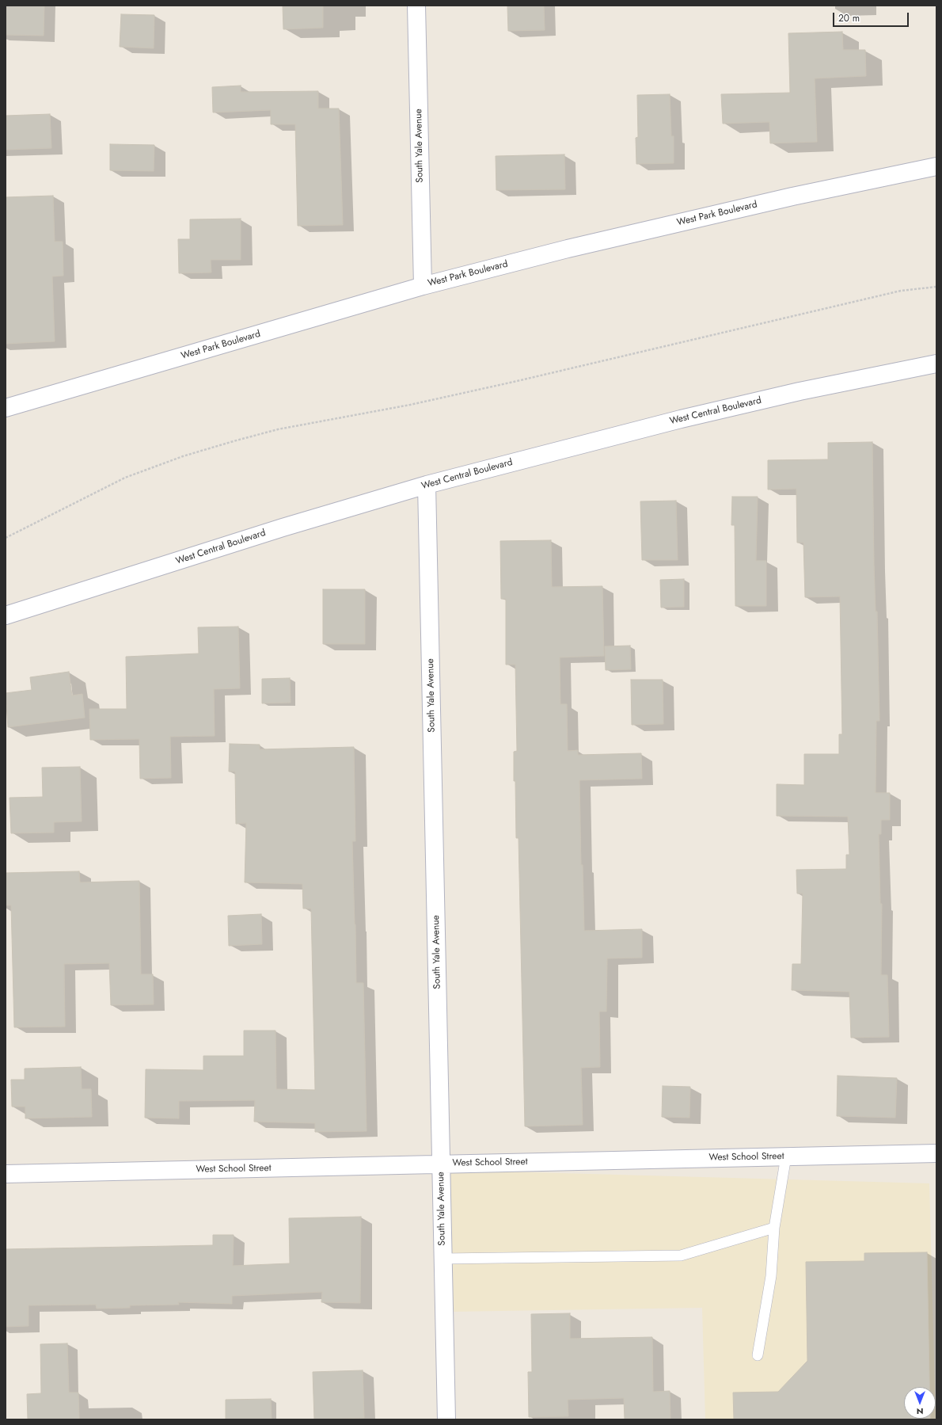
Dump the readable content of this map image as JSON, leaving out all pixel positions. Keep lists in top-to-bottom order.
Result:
{
  "streets": {
    "street": [
      "South Yale Avenue",
      "West Park Boulevard",
      "West Central Boulevard",
      "West School Street"
    ]
  },
  "crossings": [
    ["South Yale Avenue", "West Park Boulevard"],
    ["South Yale Avenue", "West Central Boulevard"],
    ["South Yale Avenue", "West School Street"]
  ],
  "scale_bar": "20 m",
  "north": "bottom"
}
